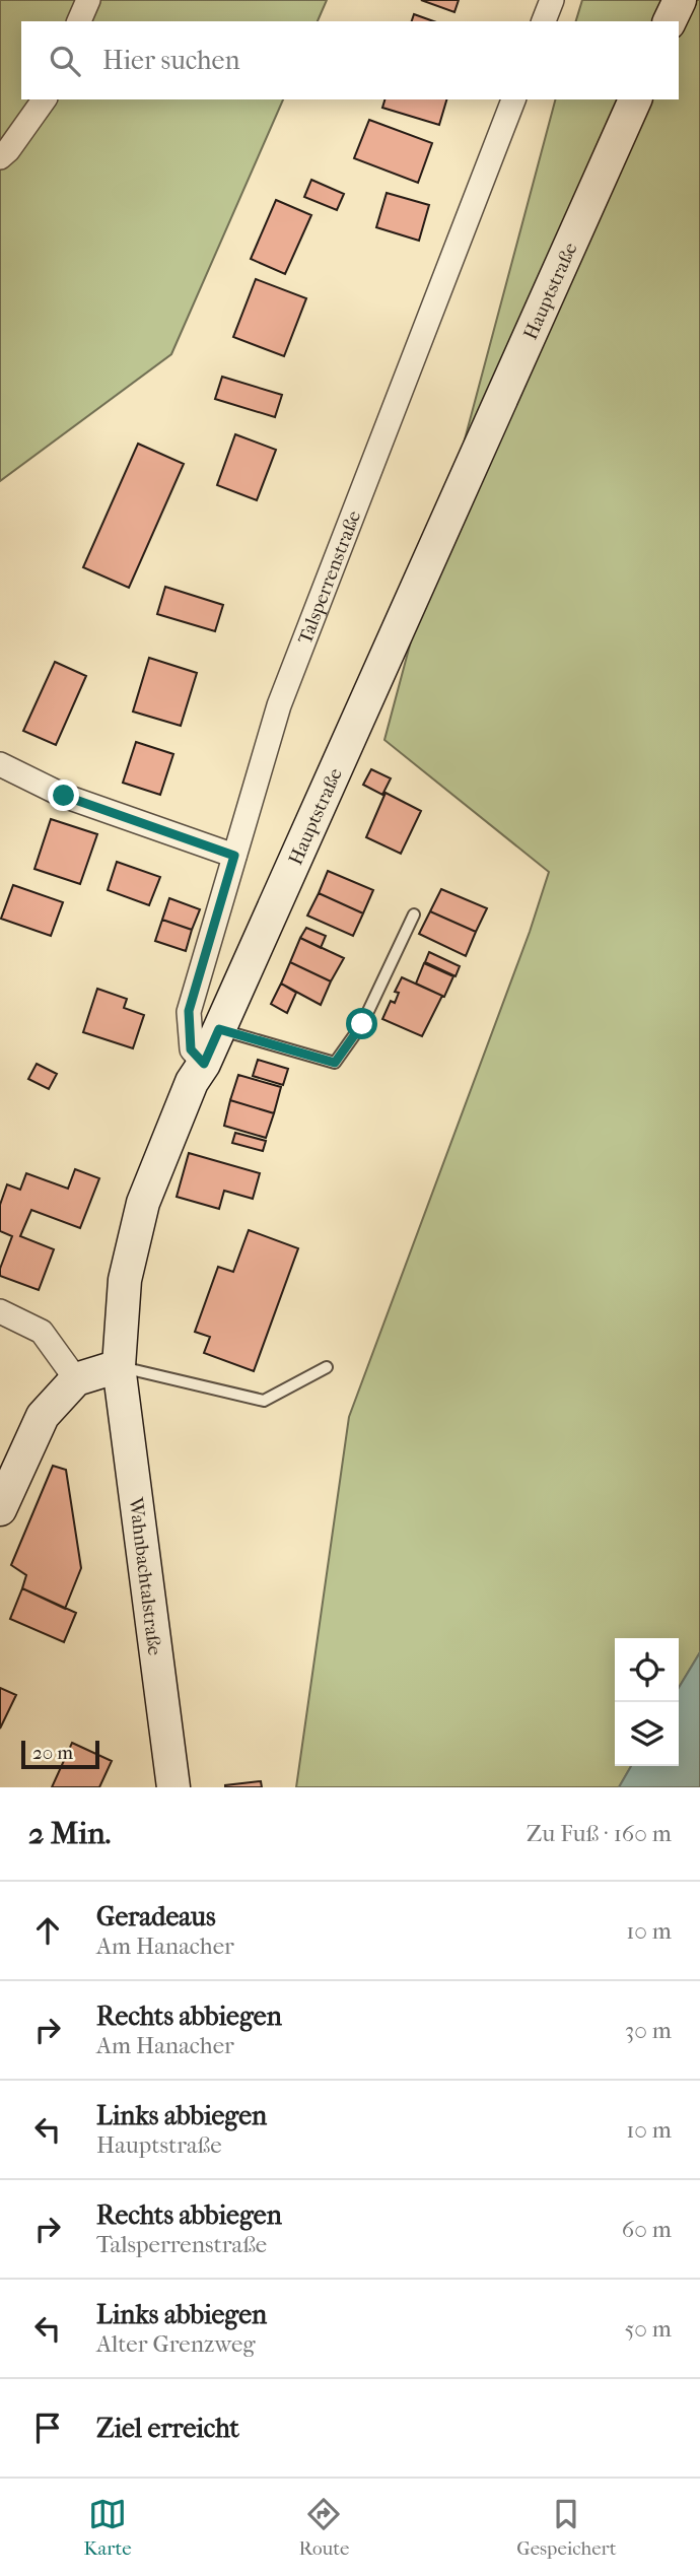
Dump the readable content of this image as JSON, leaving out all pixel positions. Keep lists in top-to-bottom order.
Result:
{
  "streets": {
    "main road": ["Hauptstraße", "Wahnbachtalstraße"],
    "street": ["Talsperrenstraße"]
  },
  "crossings": [
    ["Hauptstraße", "Talsperrenstraße"],
    ["Hauptstraße", "Wahnbachtalstraße"]
  ],
  "scale_bar": "20 m",
  "page": {
    "search": "Hier suchen",
    "scale": "20 m",
    "heading": ["2 Min.", "Zu Fuß · 160 m"],
    "list": [
      ["Geradeaus", "Am Hanacher", "10 m"],
      ["Rechts abbiegen", "Am Hanacher", "30 m"],
      ["Links abbiegen", "Hauptstraße", "10 m"],
      ["Rechts abbiegen", "Talsperrenstraße", "60 m"],
      ["Links abbiegen", "Alter Grenzweg", "50 m"],
      "Ziel erreicht"
    ],
    "nav": ["Karte", "Route", "Gespeichert"]
  }
}
